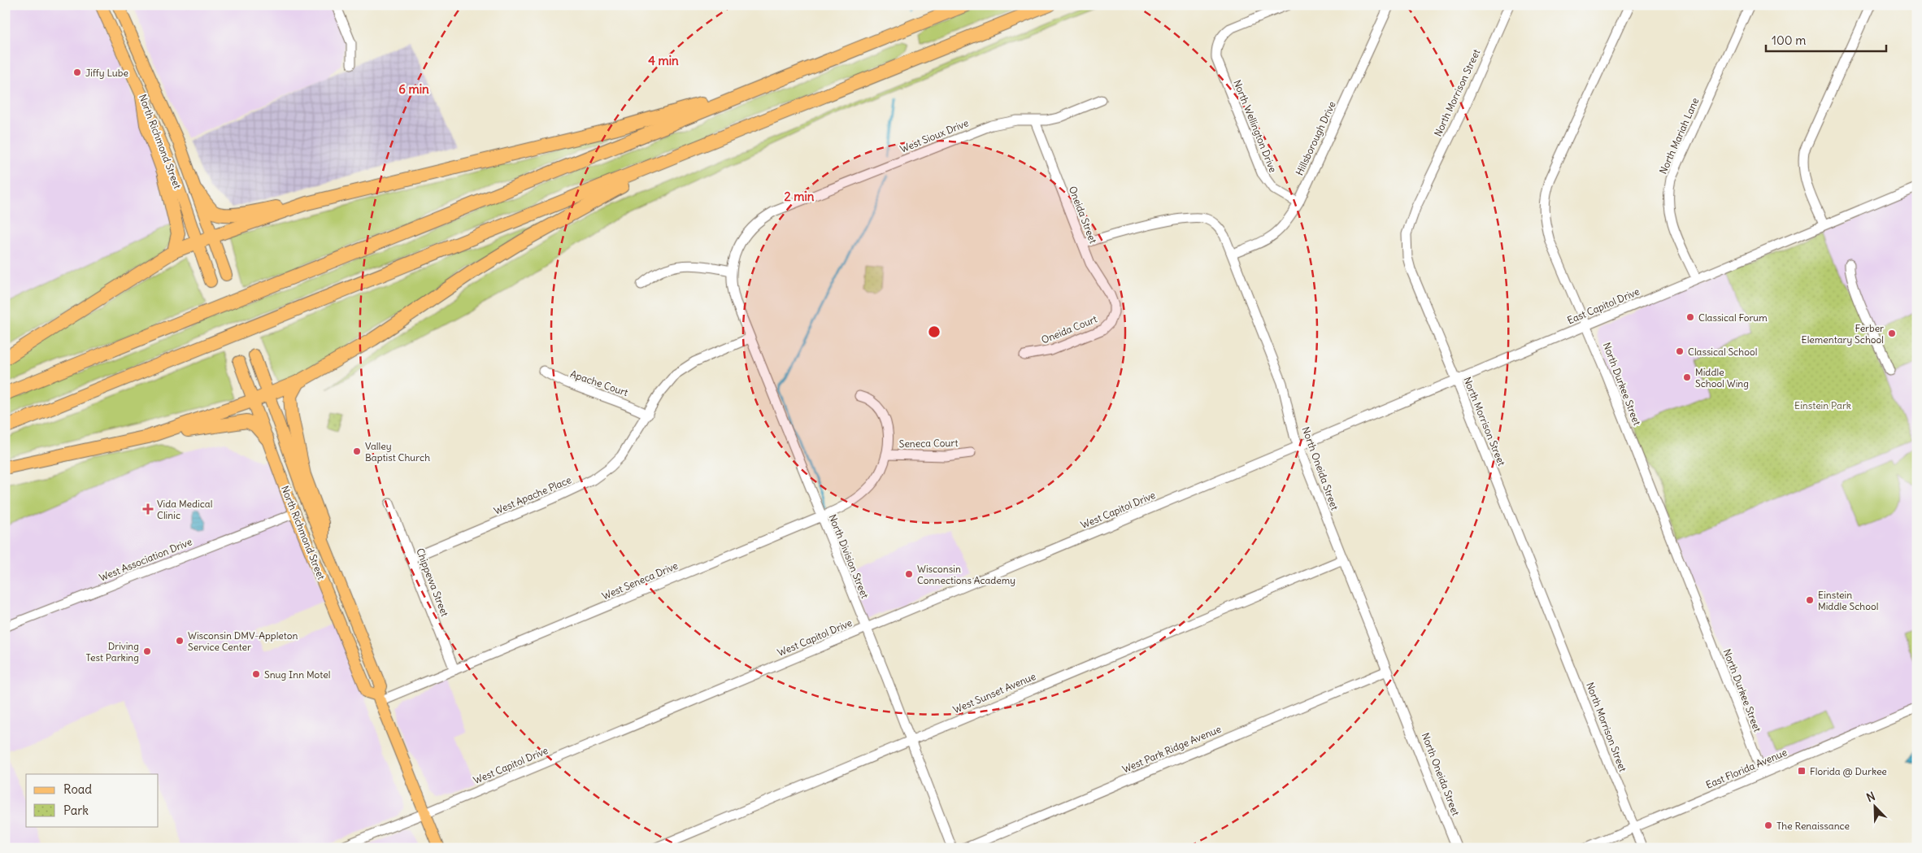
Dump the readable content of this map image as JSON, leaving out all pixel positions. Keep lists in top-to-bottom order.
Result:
{
  "streets": {
    "main road": ["North Richmond Street"],
    "street": [
      "North Morrison Street",
      "North Wellington Drive",
      "West Sioux Drive",
      "North Mariah Lane",
      "Hillsborough Drive",
      "Oneida Street",
      "East Capitol Drive",
      "Oneida Court",
      "Apache Court",
      "North Durkee Street",
      "Seneca Court",
      "North Oneida Street",
      "West Apache Place",
      "West Capitol Drive",
      "North Division Street",
      "West Association Drive",
      "West Seneca Drive",
      "Chippewa Street",
      "West Sunset Avenue",
      "West Park Ridge Avenue",
      "East Florida Avenue"
    ]
  },
  "crossings": [
    ["North Morrison Street", "East Capitol Drive"],
    ["North Morrison Street", "East Florida Avenue"],
    ["North Wellington Drive", "Hillsborough Drive"],
    ["West Sioux Drive", "Oneida Street"],
    ["West Sioux Drive", "North Division Street"],
    ["North Mariah Lane", "East Capitol Drive"],
    ["Hillsborough Drive", "North Oneida Street"],
    ["North Richmond Street", "West Capitol Drive"],
    ["North Richmond Street", "West Association Drive"],
    ["North Richmond Street", "West Seneca Drive"],
    ["Oneida Street", "Oneida Court"],
    ["Oneida Street", "North Oneida Street"],
    ["East Capitol Drive", "North Durkee Street"],
    ["East Capitol Drive", "North Oneida Street"],
    ["East Capitol Drive", "West Capitol Drive"],
    ["Apache Court", "West Apache Place"],
    ["North Durkee Street", "East Florida Avenue"],
    ["Seneca Court", "West Seneca Drive"],
    ["North Oneida Street", "West Capitol Drive"],
    ["North Oneida Street", "West Sunset Avenue"],
    ["North Oneida Street", "West Park Ridge Avenue"],
    ["West Apache Place", "North Division Street"],
    ["West Apache Place", "Chippewa Street"],
    ["West Capitol Drive", "North Division Street"],
    ["North Division Street", "West Seneca Drive"],
    ["North Division Street", "West Sunset Avenue"],
    ["West Seneca Drive", "Chippewa Street"]
  ],
  "parks": ["Einstein Park"],
  "places": {
    "other": [
      "Jiffy Lube",
      "Classical Forum",
      "Ferber Elementary School",
      "Classical School",
      "Middle School Wing",
      "Valley Baptist Church",
      "Wisconsin Connections Academy",
      "Einstein Middle School",
      "Wisconsin DMV-Appleton Service Center",
      "Driving Test Parking",
      "Snug Inn Motel",
      "The Renaissance"
    ],
    "health": ["Vida Medical Clinic"],
    "transit": ["Florida @ Durkee"]
  },
  "legend": ["Road", "Park"],
  "scale_bar": "100 m",
  "north": "top left",
  "rings": ["4 min", "6 min", "2 min"]
}
